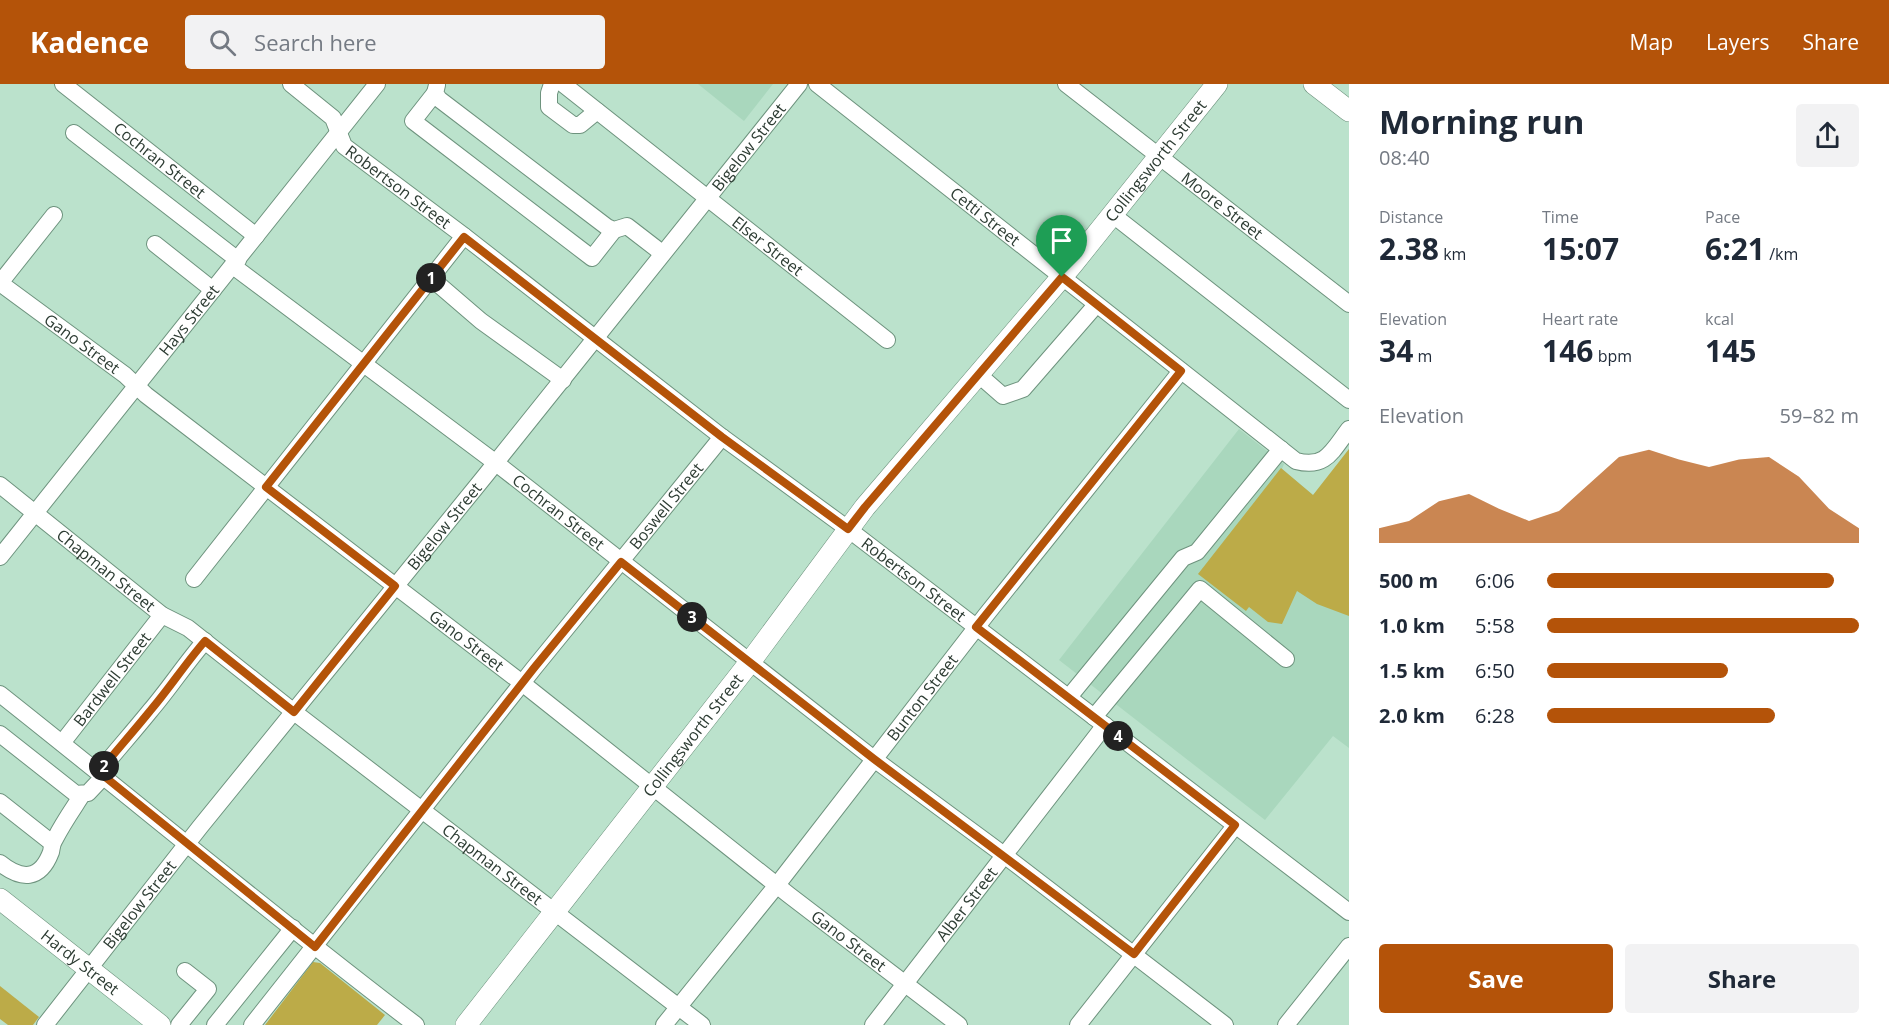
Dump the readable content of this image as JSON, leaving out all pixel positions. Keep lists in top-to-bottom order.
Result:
{
  "streets": {
    "main road": ["Collingsworth Street", "Hardy Street"],
    "street": [
      "Bigelow Street",
      "Cochran Street",
      "Robertson Street",
      "Moore Street",
      "Cetti Street",
      "Elser Street",
      "Hays Street",
      "Gano Street",
      "Boswell Street",
      "Chapman Street",
      "Bardwell Street",
      "Bunton Street",
      "Alber Street"
    ]
  },
  "crossings": [
    ["Bigelow Street", "Cochran Street"],
    ["Bigelow Street", "Robertson Street"],
    ["Bigelow Street", "Elser Street"],
    ["Bigelow Street", "Gano Street"],
    ["Bigelow Street", "Chapman Street"],
    ["Bigelow Street", "Hardy Street"],
    ["Cochran Street", "Collingsworth Street"],
    ["Cochran Street", "Hays Street"],
    ["Cochran Street", "Boswell Street"],
    ["Cochran Street", "Bunton Street"],
    ["Cochran Street", "Alber Street"],
    ["Collingsworth Street", "Robertson Street"],
    ["Collingsworth Street", "Moore Street"],
    ["Collingsworth Street", "Cetti Street"],
    ["Collingsworth Street", "Gano Street"],
    ["Collingsworth Street", "Chapman Street"],
    ["Robertson Street", "Hays Street"],
    ["Robertson Street", "Boswell Street"],
    ["Robertson Street", "Bunton Street"],
    ["Robertson Street", "Alber Street"],
    ["Cetti Street", "Bunton Street"],
    ["Hays Street", "Gano Street"],
    ["Hays Street", "Chapman Street"],
    ["Gano Street", "Boswell Street"],
    ["Gano Street", "Bunton Street"],
    ["Gano Street", "Alber Street"],
    ["Boswell Street", "Chapman Street"],
    ["Chapman Street", "Bardwell Street"],
    ["Chapman Street", "Bunton Street"]
  ],
  "page": {
    "header": "Kadence",
    "search": "Search here",
    "nav": ["Map", "Layers", "Share"],
    "heading": ["Morning run", "08:40"],
    "stats": [
      ["Distance", "2.38 km"],
      ["Time", "15:07"],
      ["Pace", "6:21 /km"],
      ["Elevation", "34 m"],
      ["Heart rate", "146 bpm"],
      ["kcal", "145"]
    ],
    "pins": [
      "1",
      "3",
      "4",
      "2"
    ],
    "chart": ["Elevation", "59–82 m"],
    "list": [
      {
        "name": "500 m",
        "note": "6:06"
      },
      {
        "name": "1.0 km",
        "note": "5:58"
      },
      {
        "name": "1.5 km",
        "note": "6:50"
      },
      {
        "name": "2.0 km",
        "note": "6:28"
      }
    ],
    "buttons": ["Save", "Share"]
  }
}
